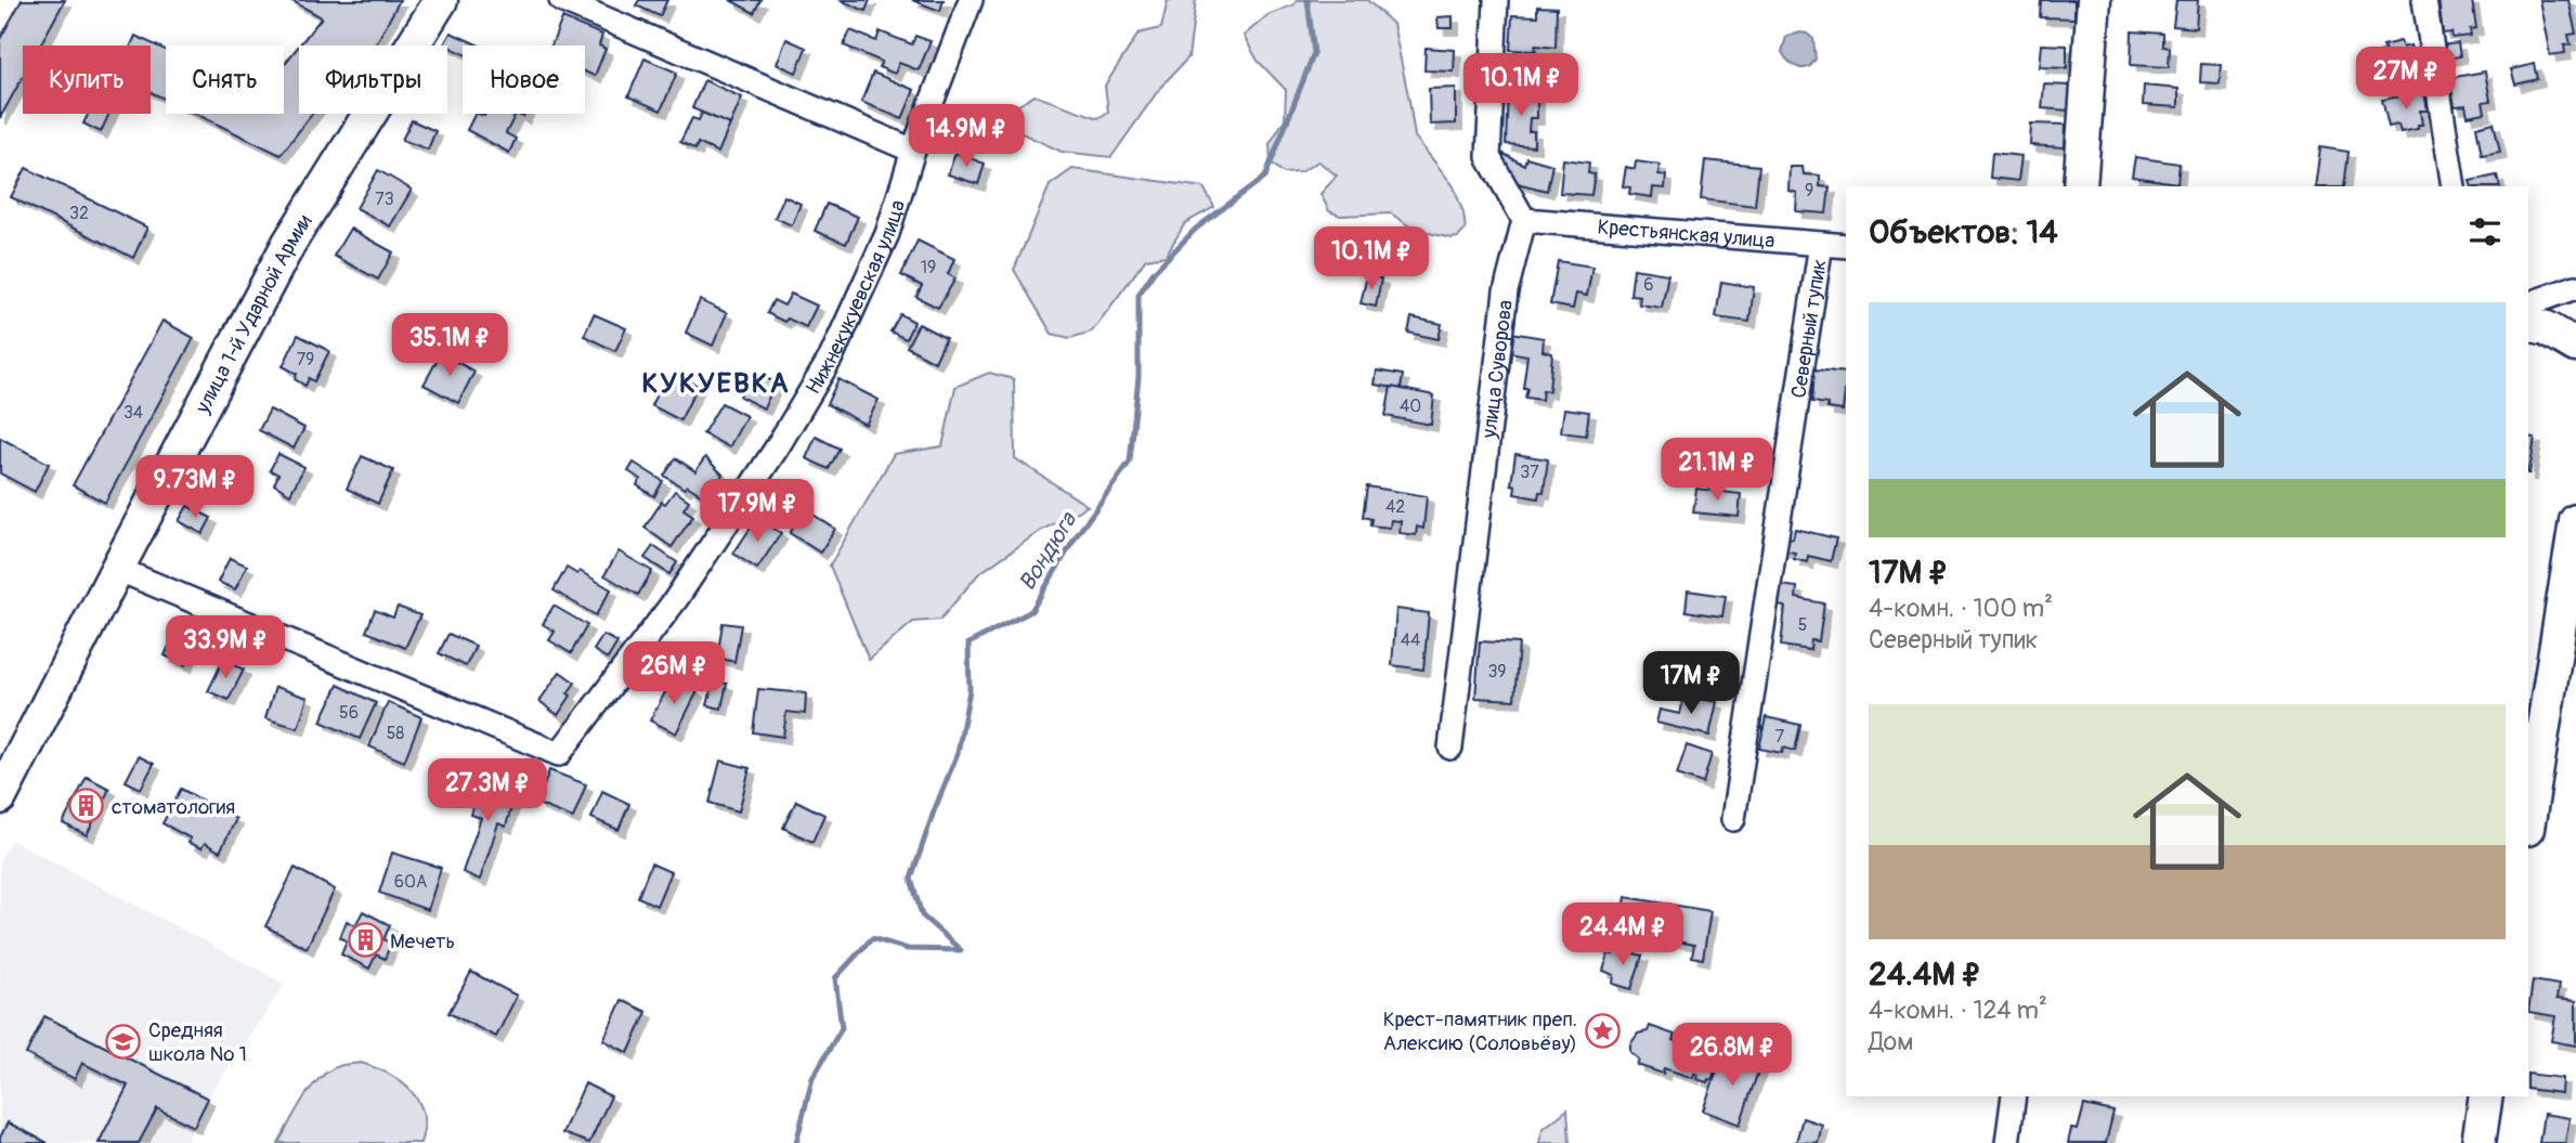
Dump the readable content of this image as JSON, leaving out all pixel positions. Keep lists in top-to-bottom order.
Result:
{
  "streets": {
    "main road": ["улица 1-й Ударной Армии"],
    "street": [
      "Крестьянская улица",
      "Нижнекукуевская улица",
      "Северный тупик",
      "улица Суворова"
    ]
  },
  "crossings": [
    ["Крестьянская улица", "Северный тупик"],
    ["Крестьянская улица", "улица Суворова"],
    ["Нижнекукуевская улица", "улица 1-й Ударной Армии"]
  ],
  "districts": ["КУКУЕВКА"],
  "water": ["Вондюга"],
  "places": {
    "building": ["стоматология", "Мечеть"],
    "place": ["Крест-памятник преп. Алексию (Соловьёву)"],
    "school or university": ["Средняя школа № 1"]
  },
  "house_numbers": [
    "9",
    "73",
    "32",
    "19",
    "6",
    "79",
    "40",
    "34",
    "37",
    "42",
    "5",
    "44",
    "39",
    "56",
    "58",
    "7",
    "60А"
  ],
  "page": {
    "chip": [
      "Купить",
      "Снять",
      "Фильтры",
      "Новое"
    ],
    "price": [
      "27M ₽",
      "10.1M ₽",
      "14.9M ₽",
      "10.1M ₽",
      "35.1M ₽",
      "21.1M ₽",
      "9.73M ₽",
      "17.9M ₽",
      "33.9M ₽",
      "26M ₽",
      "17M ₽",
      "27.3M ₽",
      "24.4M ₽",
      "26.8M ₽"
    ],
    "heading": "Объектов: 14",
    "list": [
      {
        "name": "17M ₽",
        "note": "4-комн. · 100 m² · Северный тупик"
      },
      {
        "name": "24.4M ₽",
        "note": "4-комн. · 124 m² · Дом"
      }
    ]
  }
}
